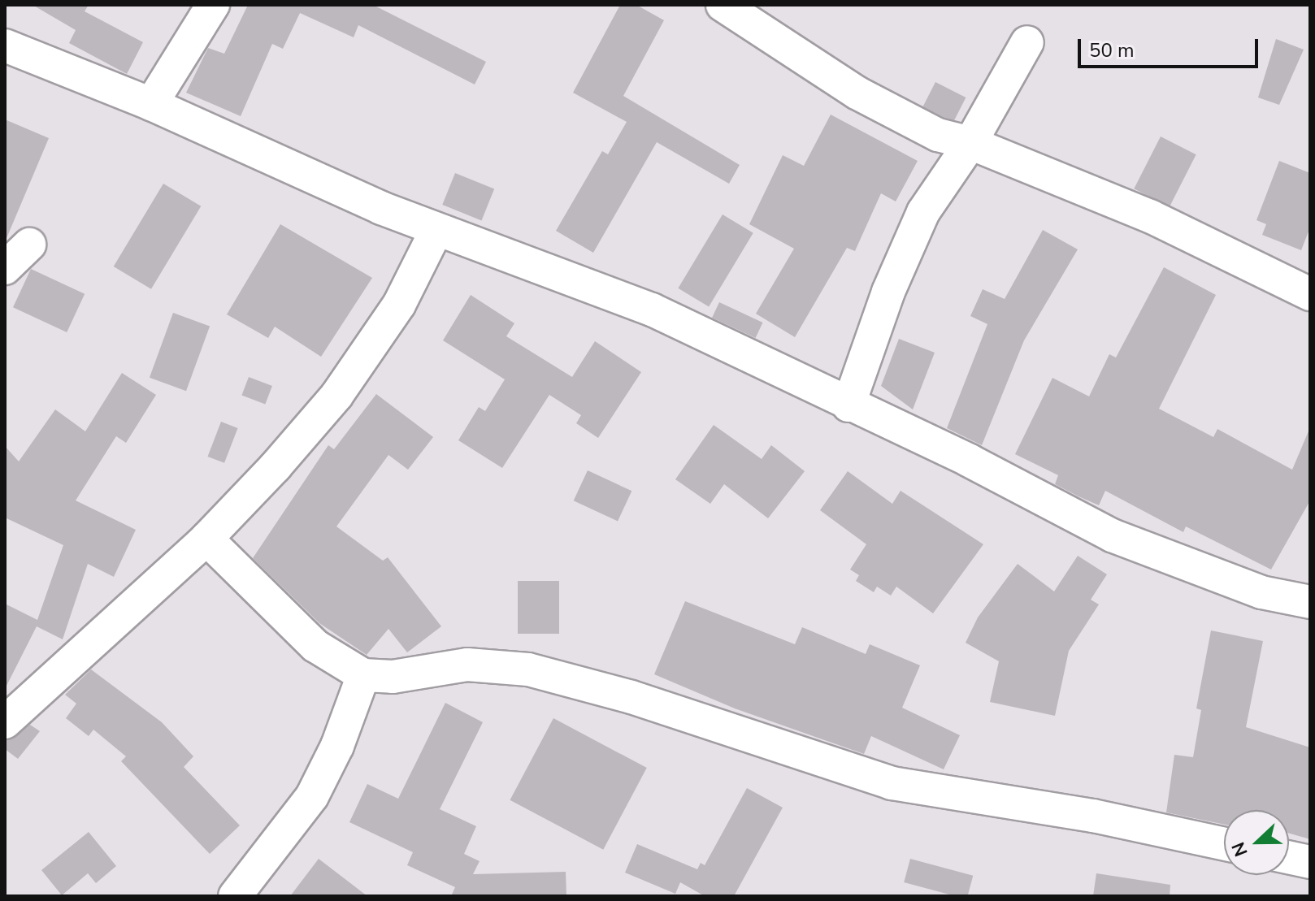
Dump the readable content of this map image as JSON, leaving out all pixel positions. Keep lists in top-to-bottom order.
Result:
{
  "scale_bar": "50 m",
  "north": "left"
}
